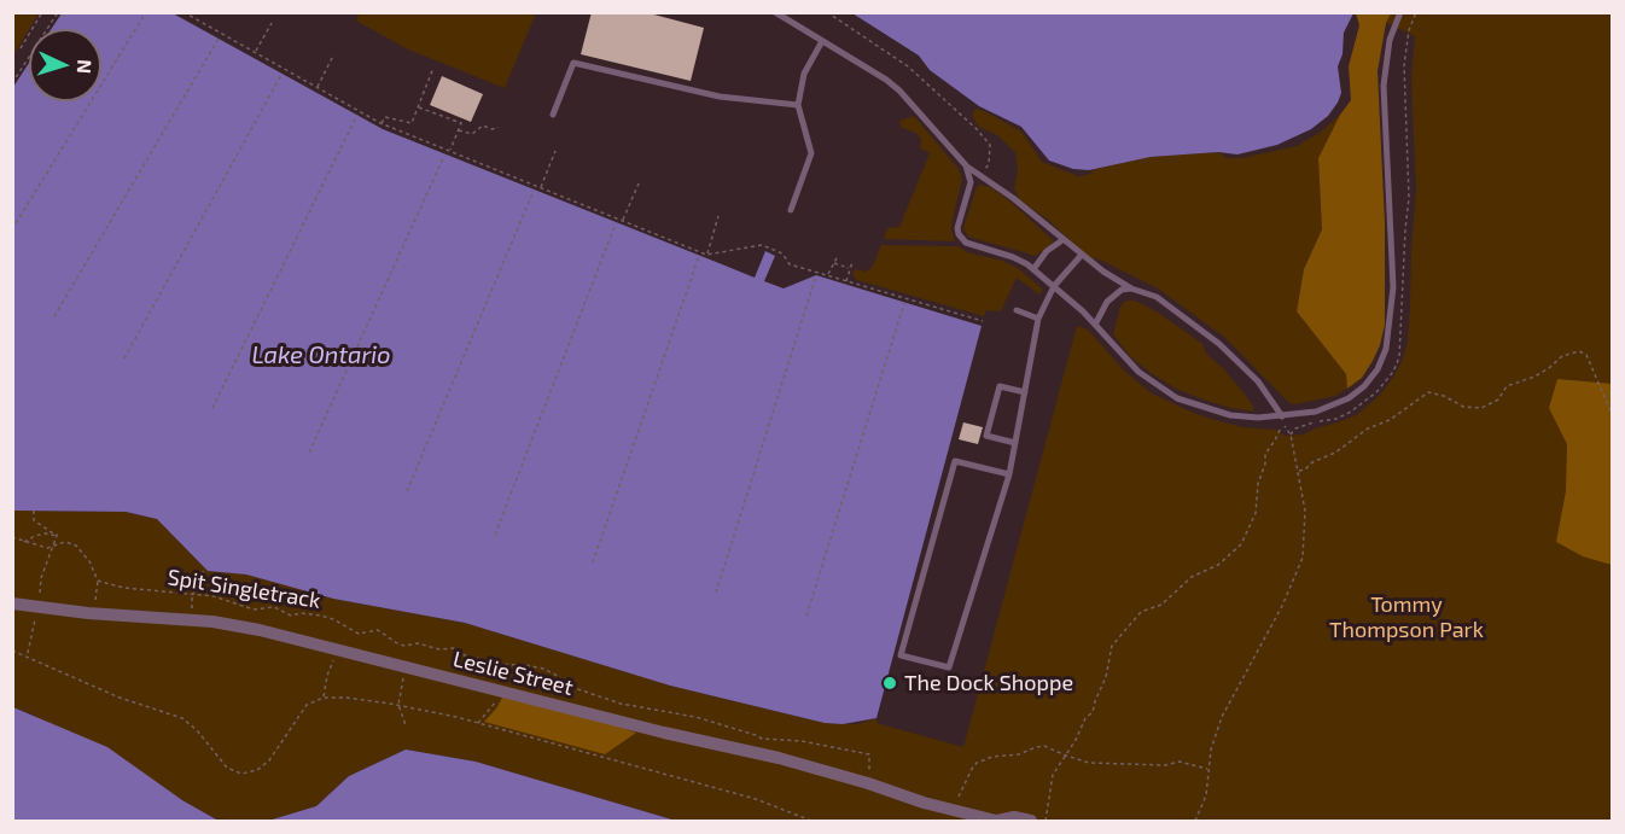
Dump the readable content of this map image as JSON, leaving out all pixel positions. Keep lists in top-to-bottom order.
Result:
{
  "streets": {
    "street": ["Leslie Street"],
    "path": ["Spit Singletrack"]
  },
  "crossings": [
    ["Spit Singletrack", "Leslie Street"]
  ],
  "water": ["Lake Ontario"],
  "parks": ["Tommy Thompson Park"],
  "places": ["The Dock Shoppe"],
  "north": "right"
}
